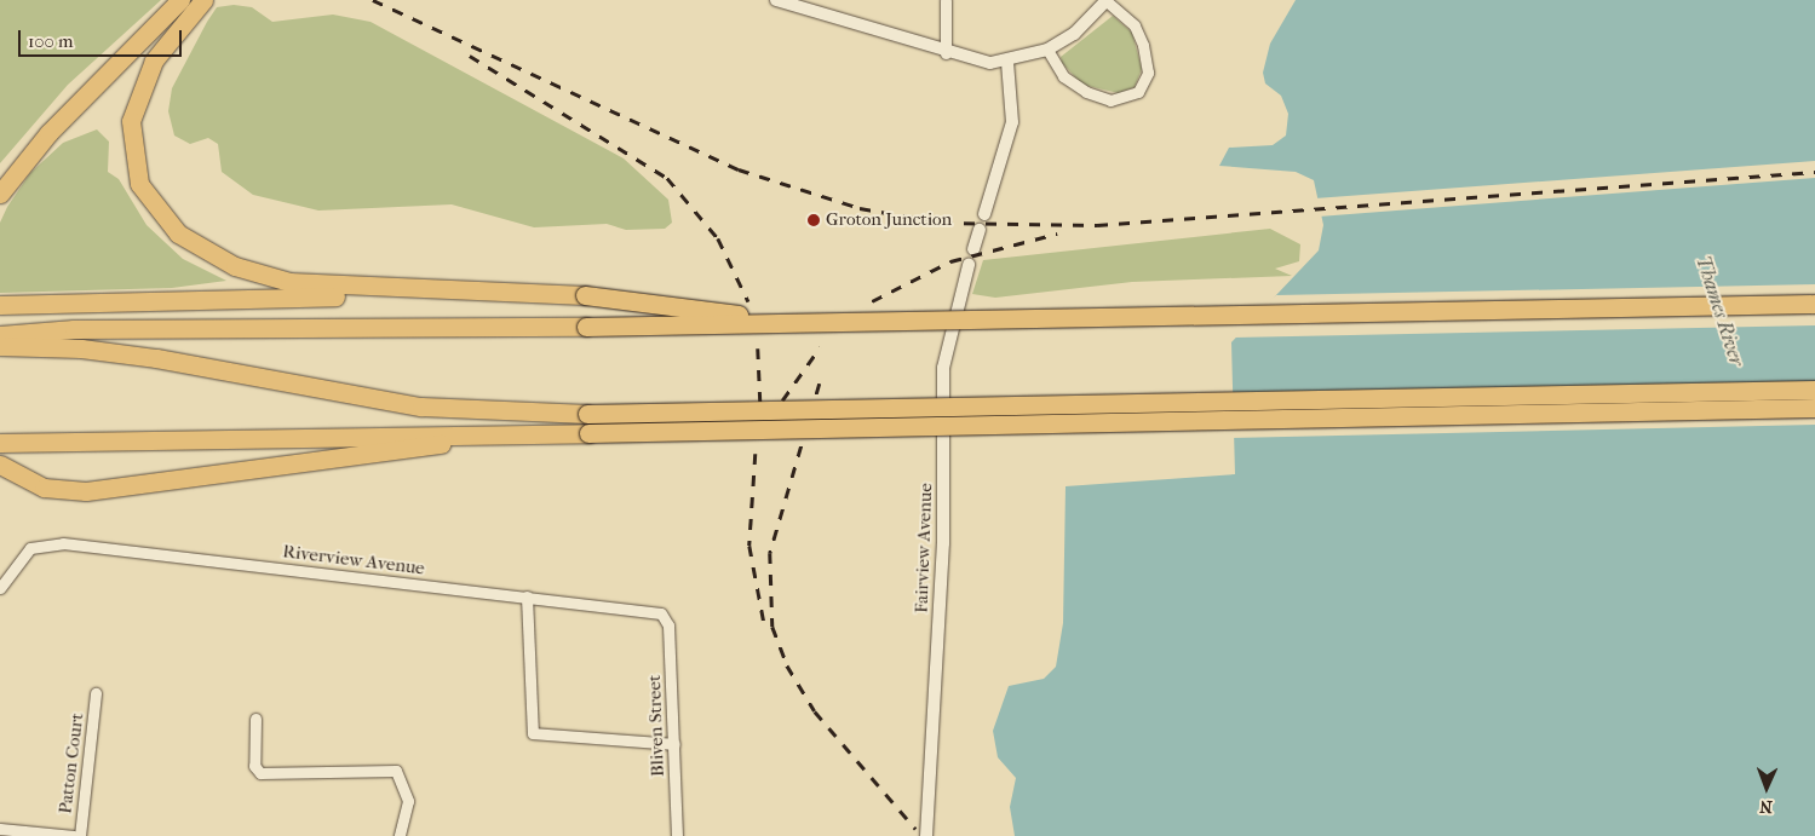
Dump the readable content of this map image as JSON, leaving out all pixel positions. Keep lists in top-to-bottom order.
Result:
{
  "streets": {
    "street": [
      "Fairview Avenue",
      "Riverview Avenue",
      "Bliven Street",
      "Patton Court"
    ]
  },
  "crossings": [
    ["Riverview Avenue", "Bliven Street"]
  ],
  "water": ["Thames River"],
  "places": ["Groton Junction"],
  "scale_bar": "100 m",
  "north": "bottom"
}
